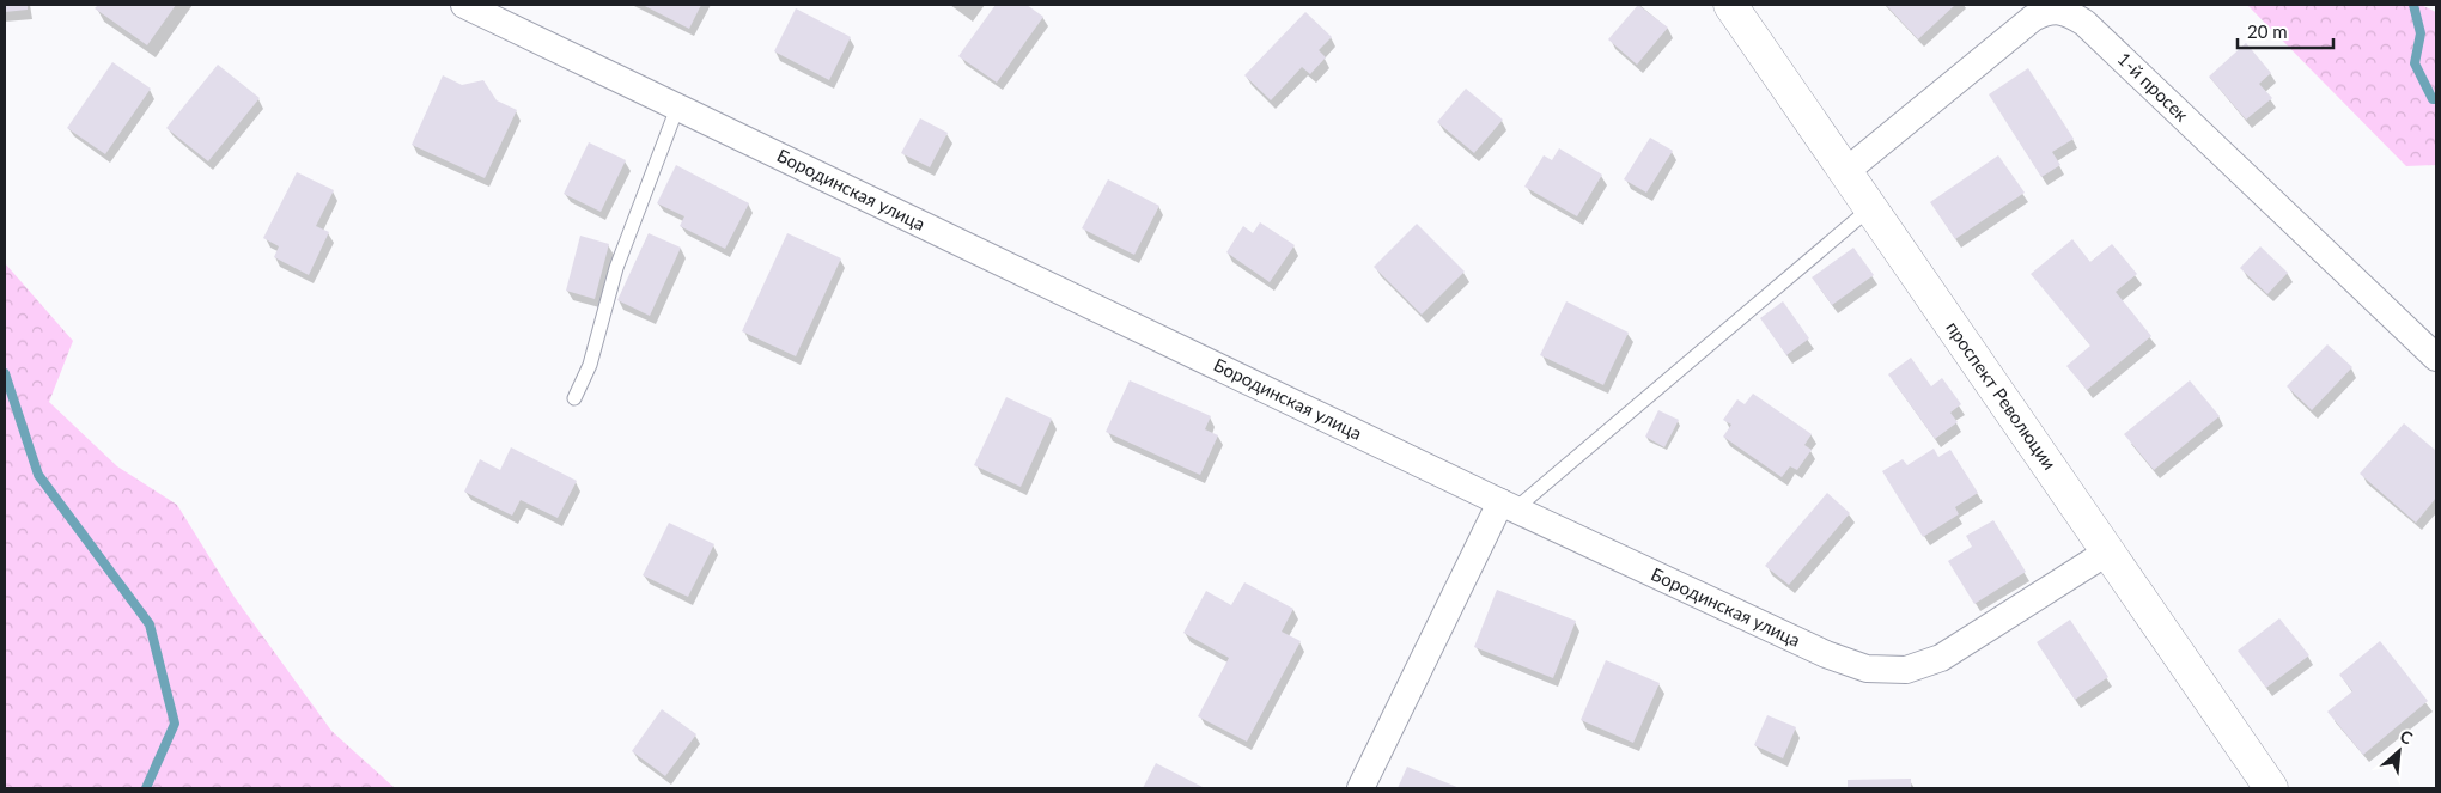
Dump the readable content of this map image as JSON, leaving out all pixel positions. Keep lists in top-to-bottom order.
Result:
{
  "streets": {
    "street": ["1-й просек", "Бородинская улица", "проспект Революции"]
  },
  "crossings": [
    ["1-й просек", "проспект Революции"],
    ["Бородинская улица", "проспект Революции"]
  ],
  "scale_bar": "20 m",
  "north": "top right"
}
